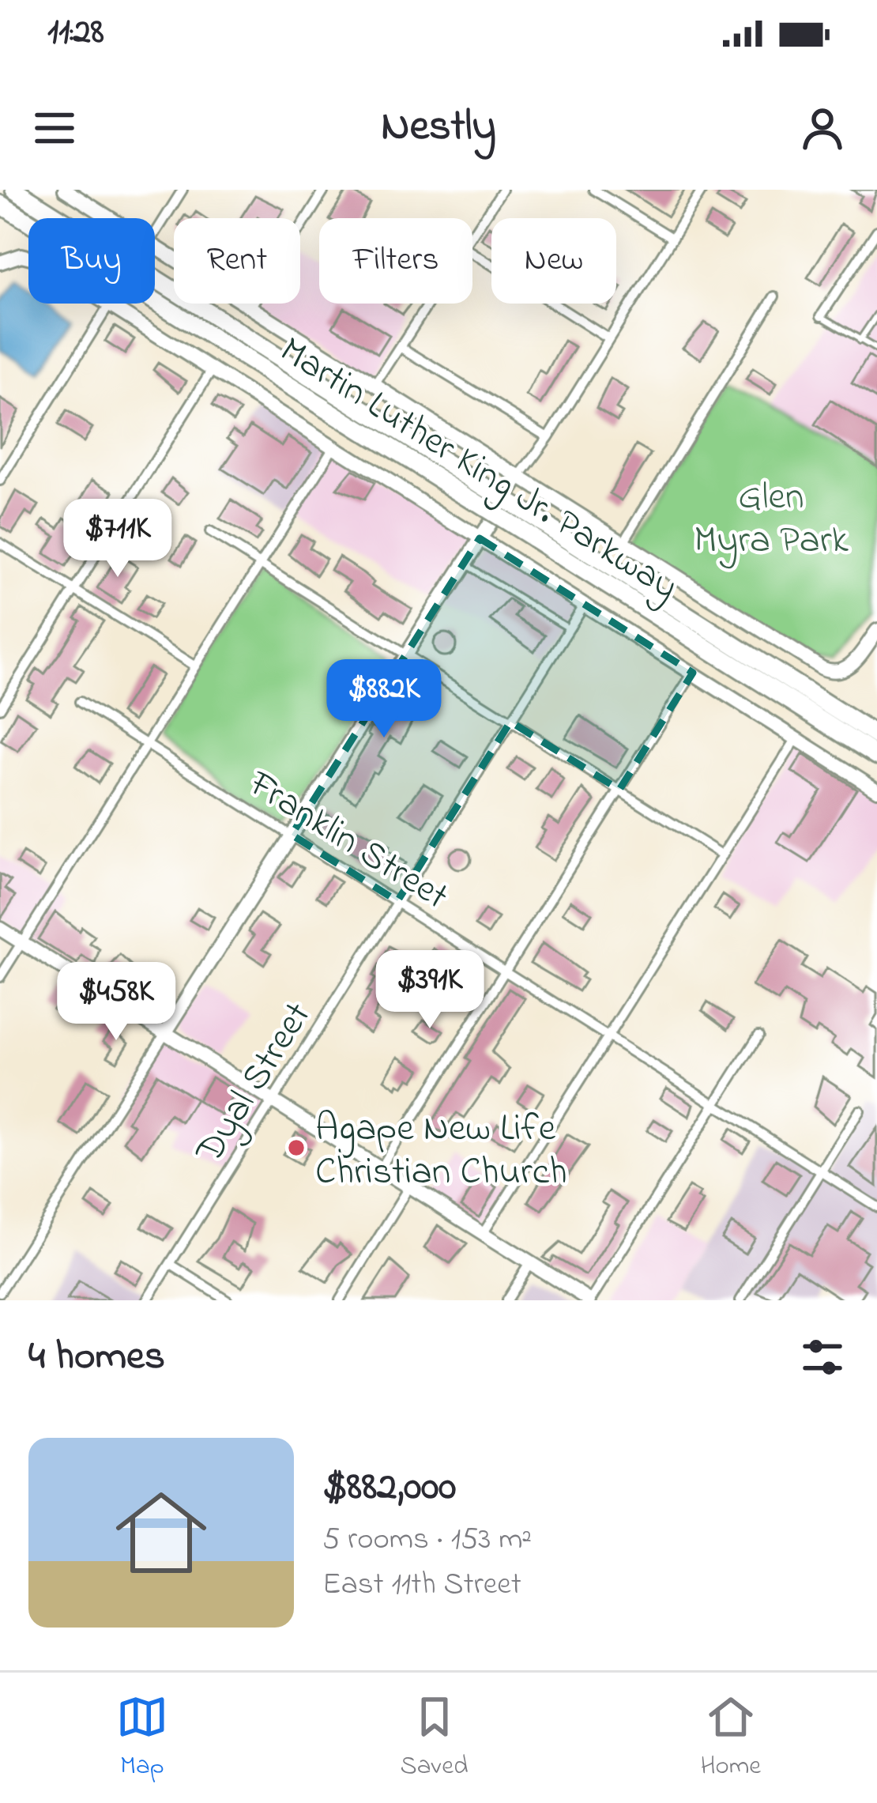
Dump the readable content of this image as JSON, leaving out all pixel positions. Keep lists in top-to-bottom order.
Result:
{
  "streets": {
    "highway": ["Martin Luther King Jr. Parkway"],
    "street": ["Franklin Street", "Dyal Street"]
  },
  "crossings": [
    ["Franklin Street", "Dyal Street"]
  ],
  "parks": ["Glen Myra Park"],
  "places": ["Agape New Life Christian Church"],
  "page": {
    "status": "11:28",
    "header": "Nestly",
    "chip": [
      "Buy",
      "Rent",
      "Filters",
      "New"
    ],
    "price": [
      "$711K",
      "$882K",
      "$391K",
      "$458K"
    ],
    "heading": "4 homes",
    "list": [
      {
        "name": "$882,000",
        "note": "5 rooms · 153 m² · East 11th Street"
      }
    ],
    "tabs": ["Map", "Saved", "Home"]
  }
}
